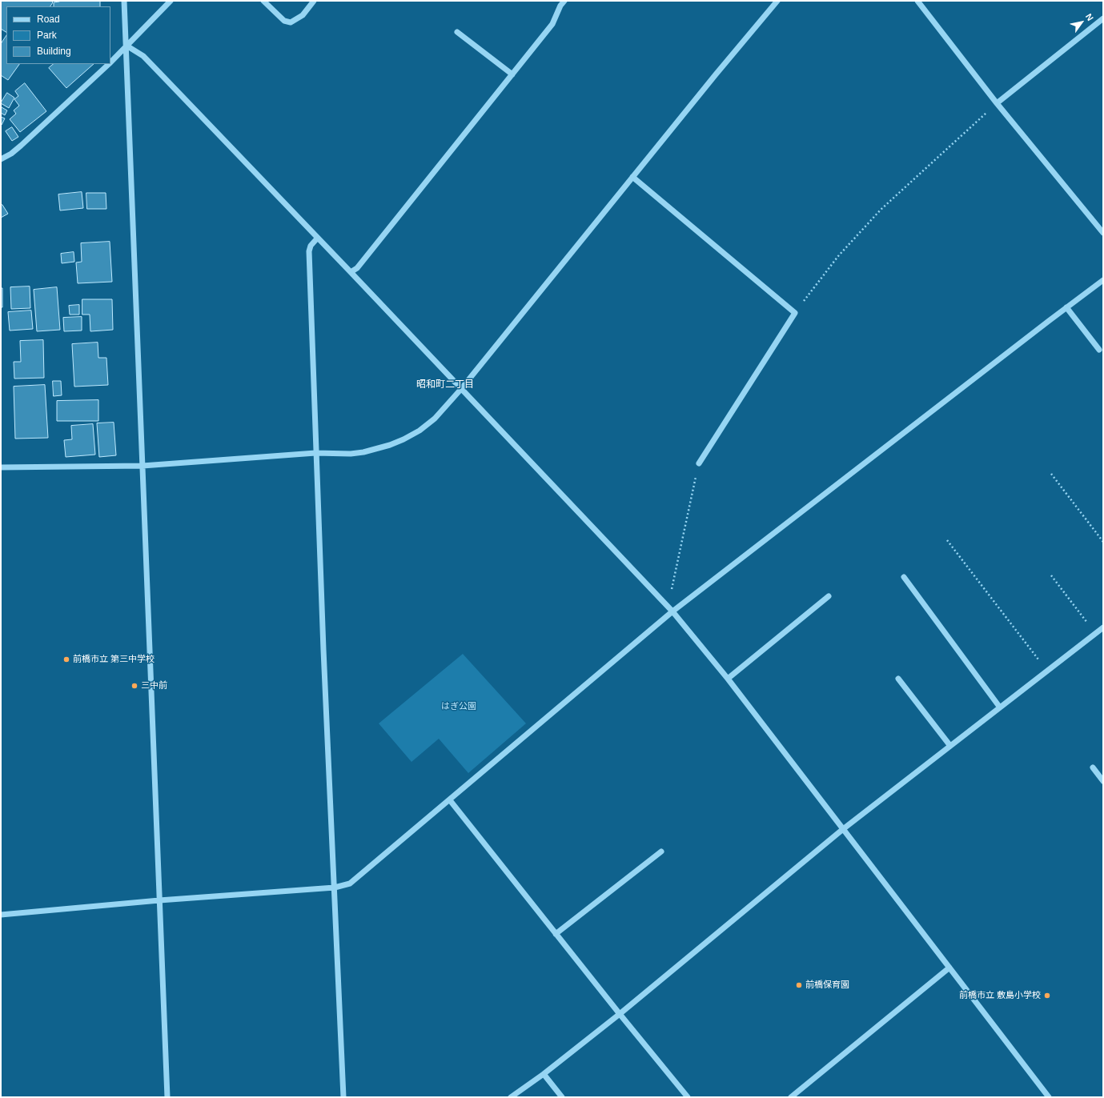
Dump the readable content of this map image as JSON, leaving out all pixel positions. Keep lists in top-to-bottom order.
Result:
{
  "districts": ["昭和町二丁目"],
  "parks": ["はぎ公園"],
  "places": [
    "前橋市立 第三中学校",
    "三中前",
    "前橋保育園",
    "前橋市立 敷島小学校"
  ],
  "legend": ["Road", "Park", "Building"],
  "north": "top right"
}
